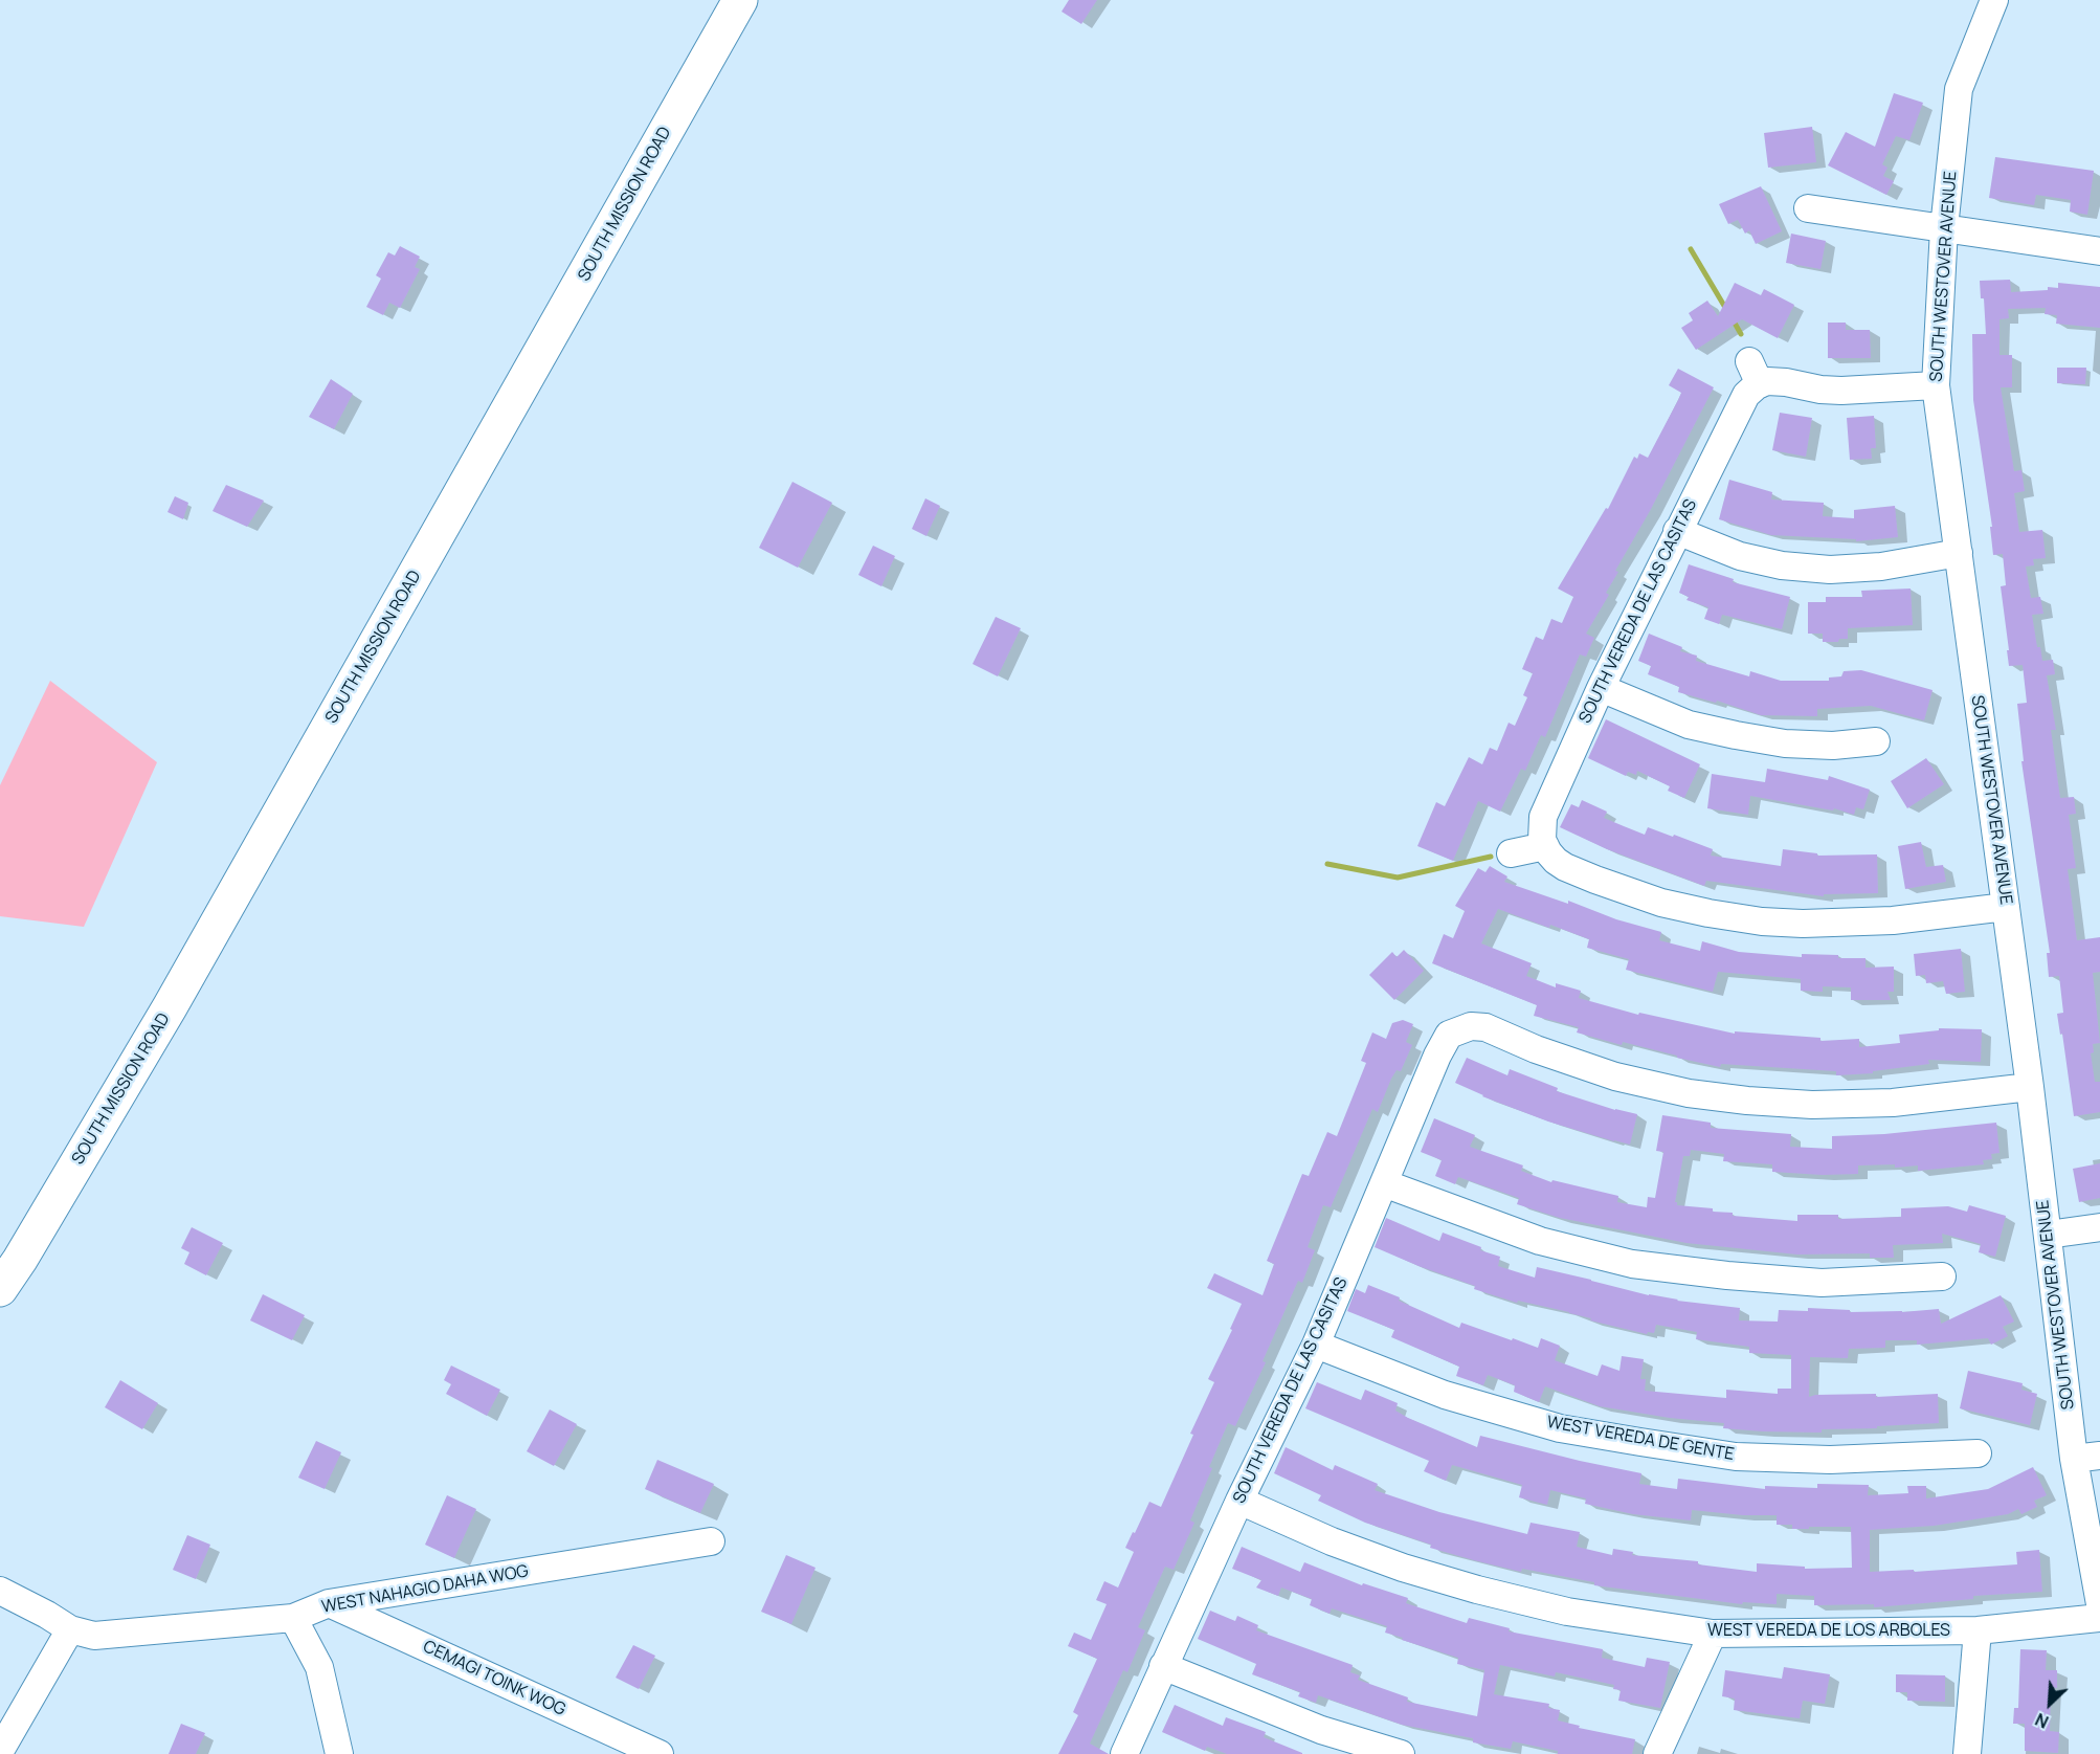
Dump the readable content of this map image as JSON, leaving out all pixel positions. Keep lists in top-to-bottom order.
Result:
{
  "streets": {
    "main road": ["SOUTH MISSION ROAD"],
    "street": [
      "SOUTH WESTOVER AVENUE",
      "SOUTH VEREDA DE LAS CASITAS",
      "WEST VEREDA DE GENTE",
      "WEST NAHAGIO DAHA WOG",
      "WEST VEREDA DE LOS ARBOLES",
      "CEMAGI TOINK WOG"
    ]
  },
  "crossings": [
    ["SOUTH WESTOVER AVENUE", "SOUTH VEREDA DE LAS CASITAS"],
    ["SOUTH VEREDA DE LAS CASITAS", "WEST VEREDA DE GENTE"],
    ["SOUTH VEREDA DE LAS CASITAS", "WEST VEREDA DE LOS ARBOLES"],
    ["WEST NAHAGIO DAHA WOG", "CEMAGI TOINK WOG"]
  ],
  "north": "bottom left"
}
